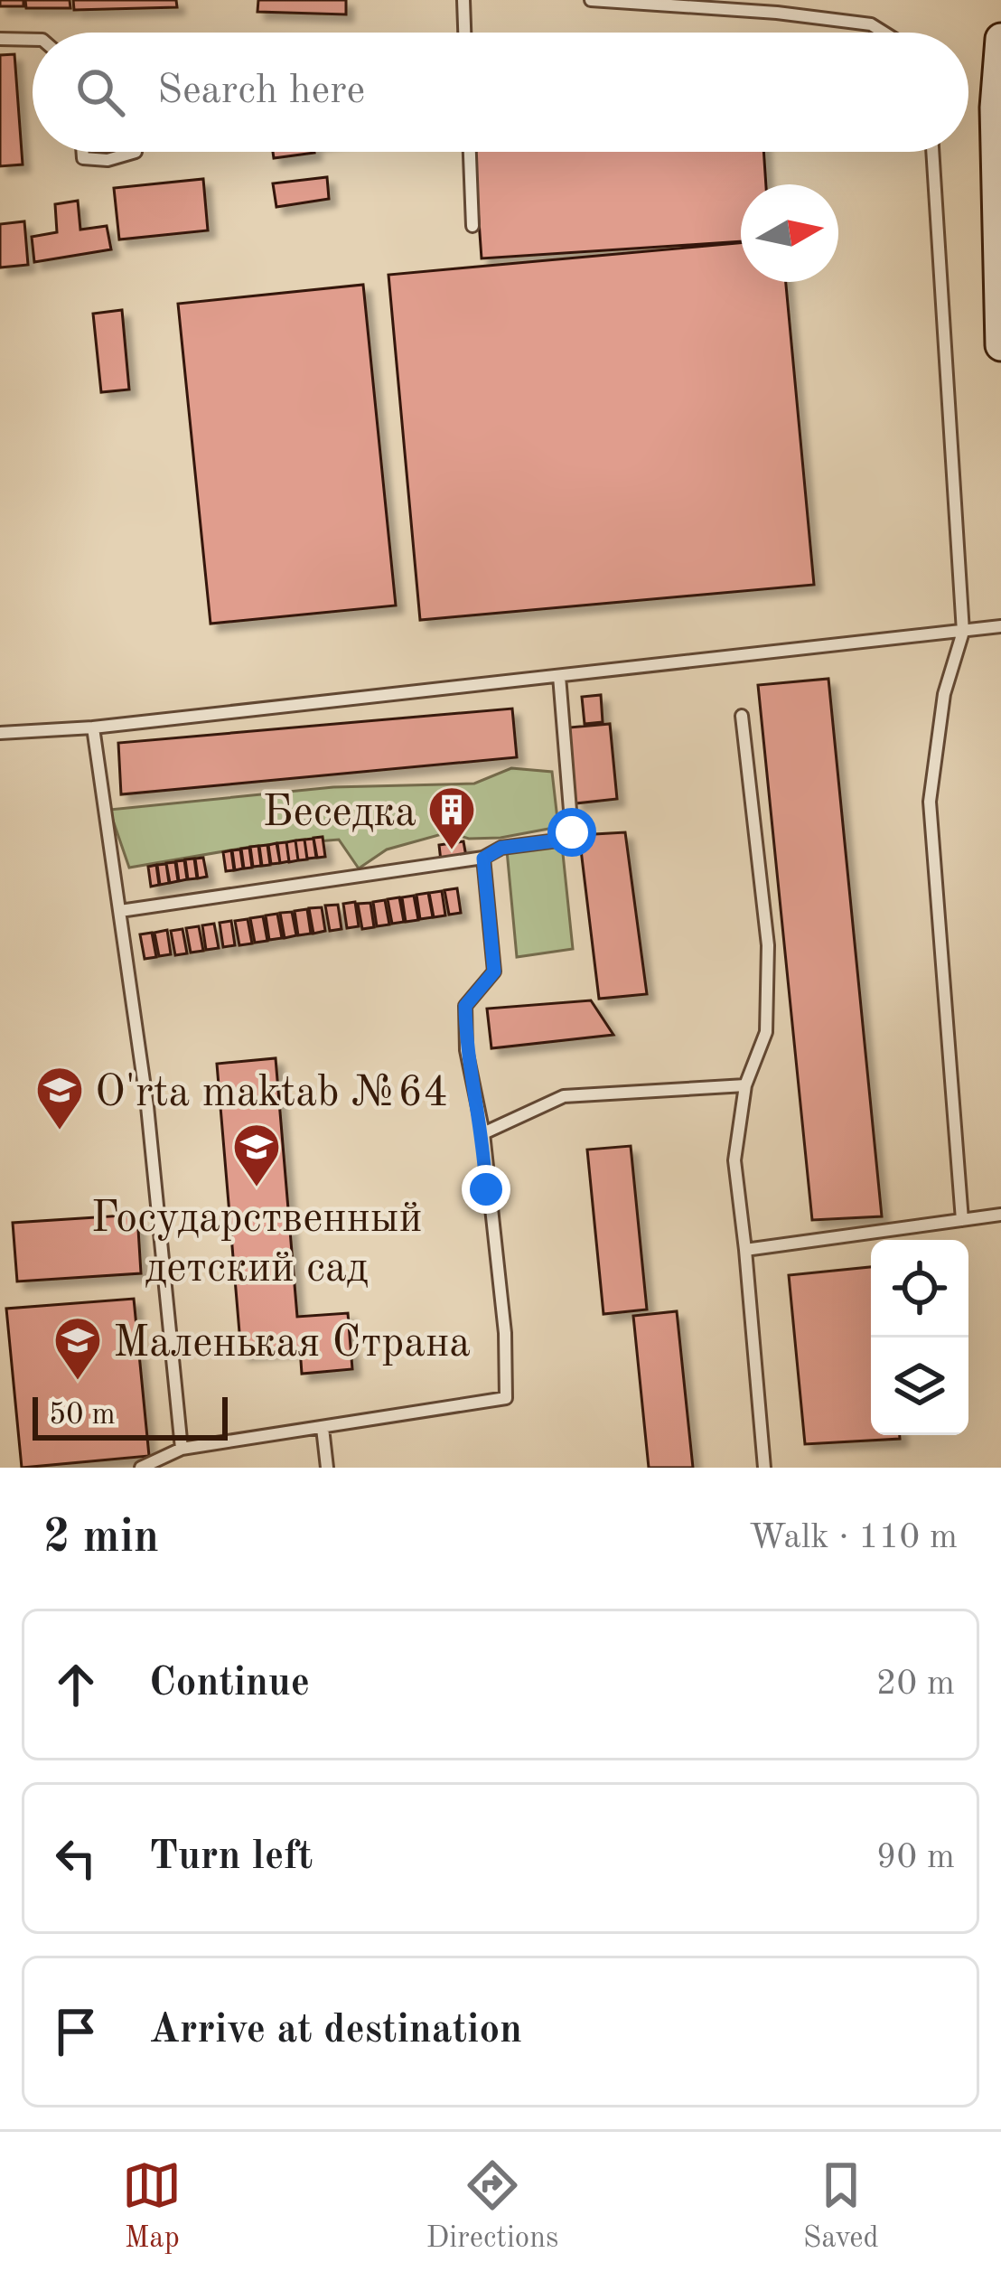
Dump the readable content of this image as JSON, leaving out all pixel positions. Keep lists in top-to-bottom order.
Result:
{
  "places": {
    "building": ["Беседка"],
    "school or university": ["O'rta maktab №64", "Государственный детский сад", "Маленькая Страна"]
  },
  "scale_bar": "50 m",
  "north": "right",
  "page": {
    "search": "Search here",
    "scale": "50 m",
    "heading": ["2 min", "Walk · 110 m"],
    "list": [
      ["Continue", "20 m"],
      ["Turn left", "90 m"],
      "Arrive at destination"
    ],
    "nav": ["Map", "Directions", "Saved"]
  }
}
